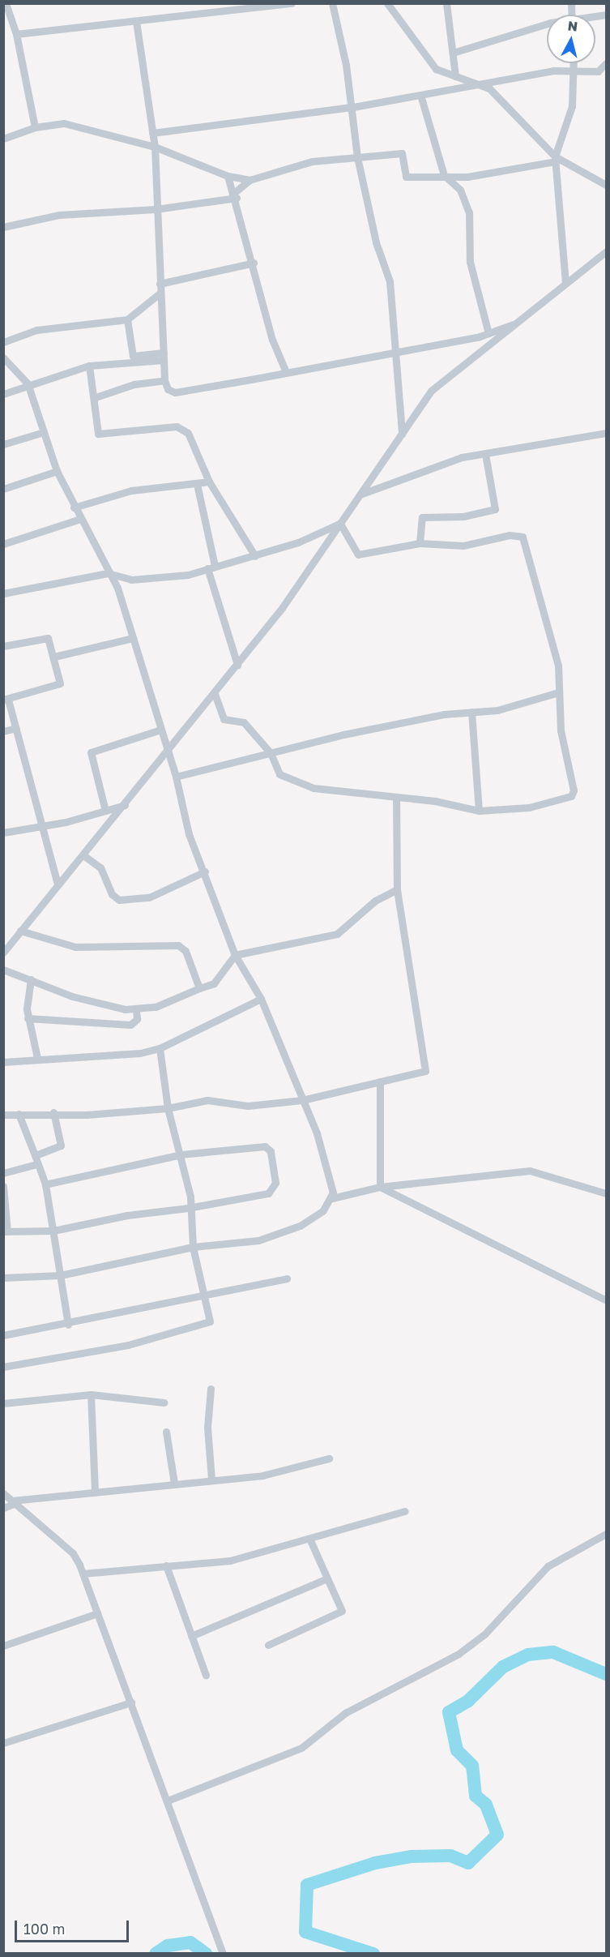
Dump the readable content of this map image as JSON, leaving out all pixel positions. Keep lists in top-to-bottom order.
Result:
{
  "scale_bar": "100 m",
  "north": "top"
}
